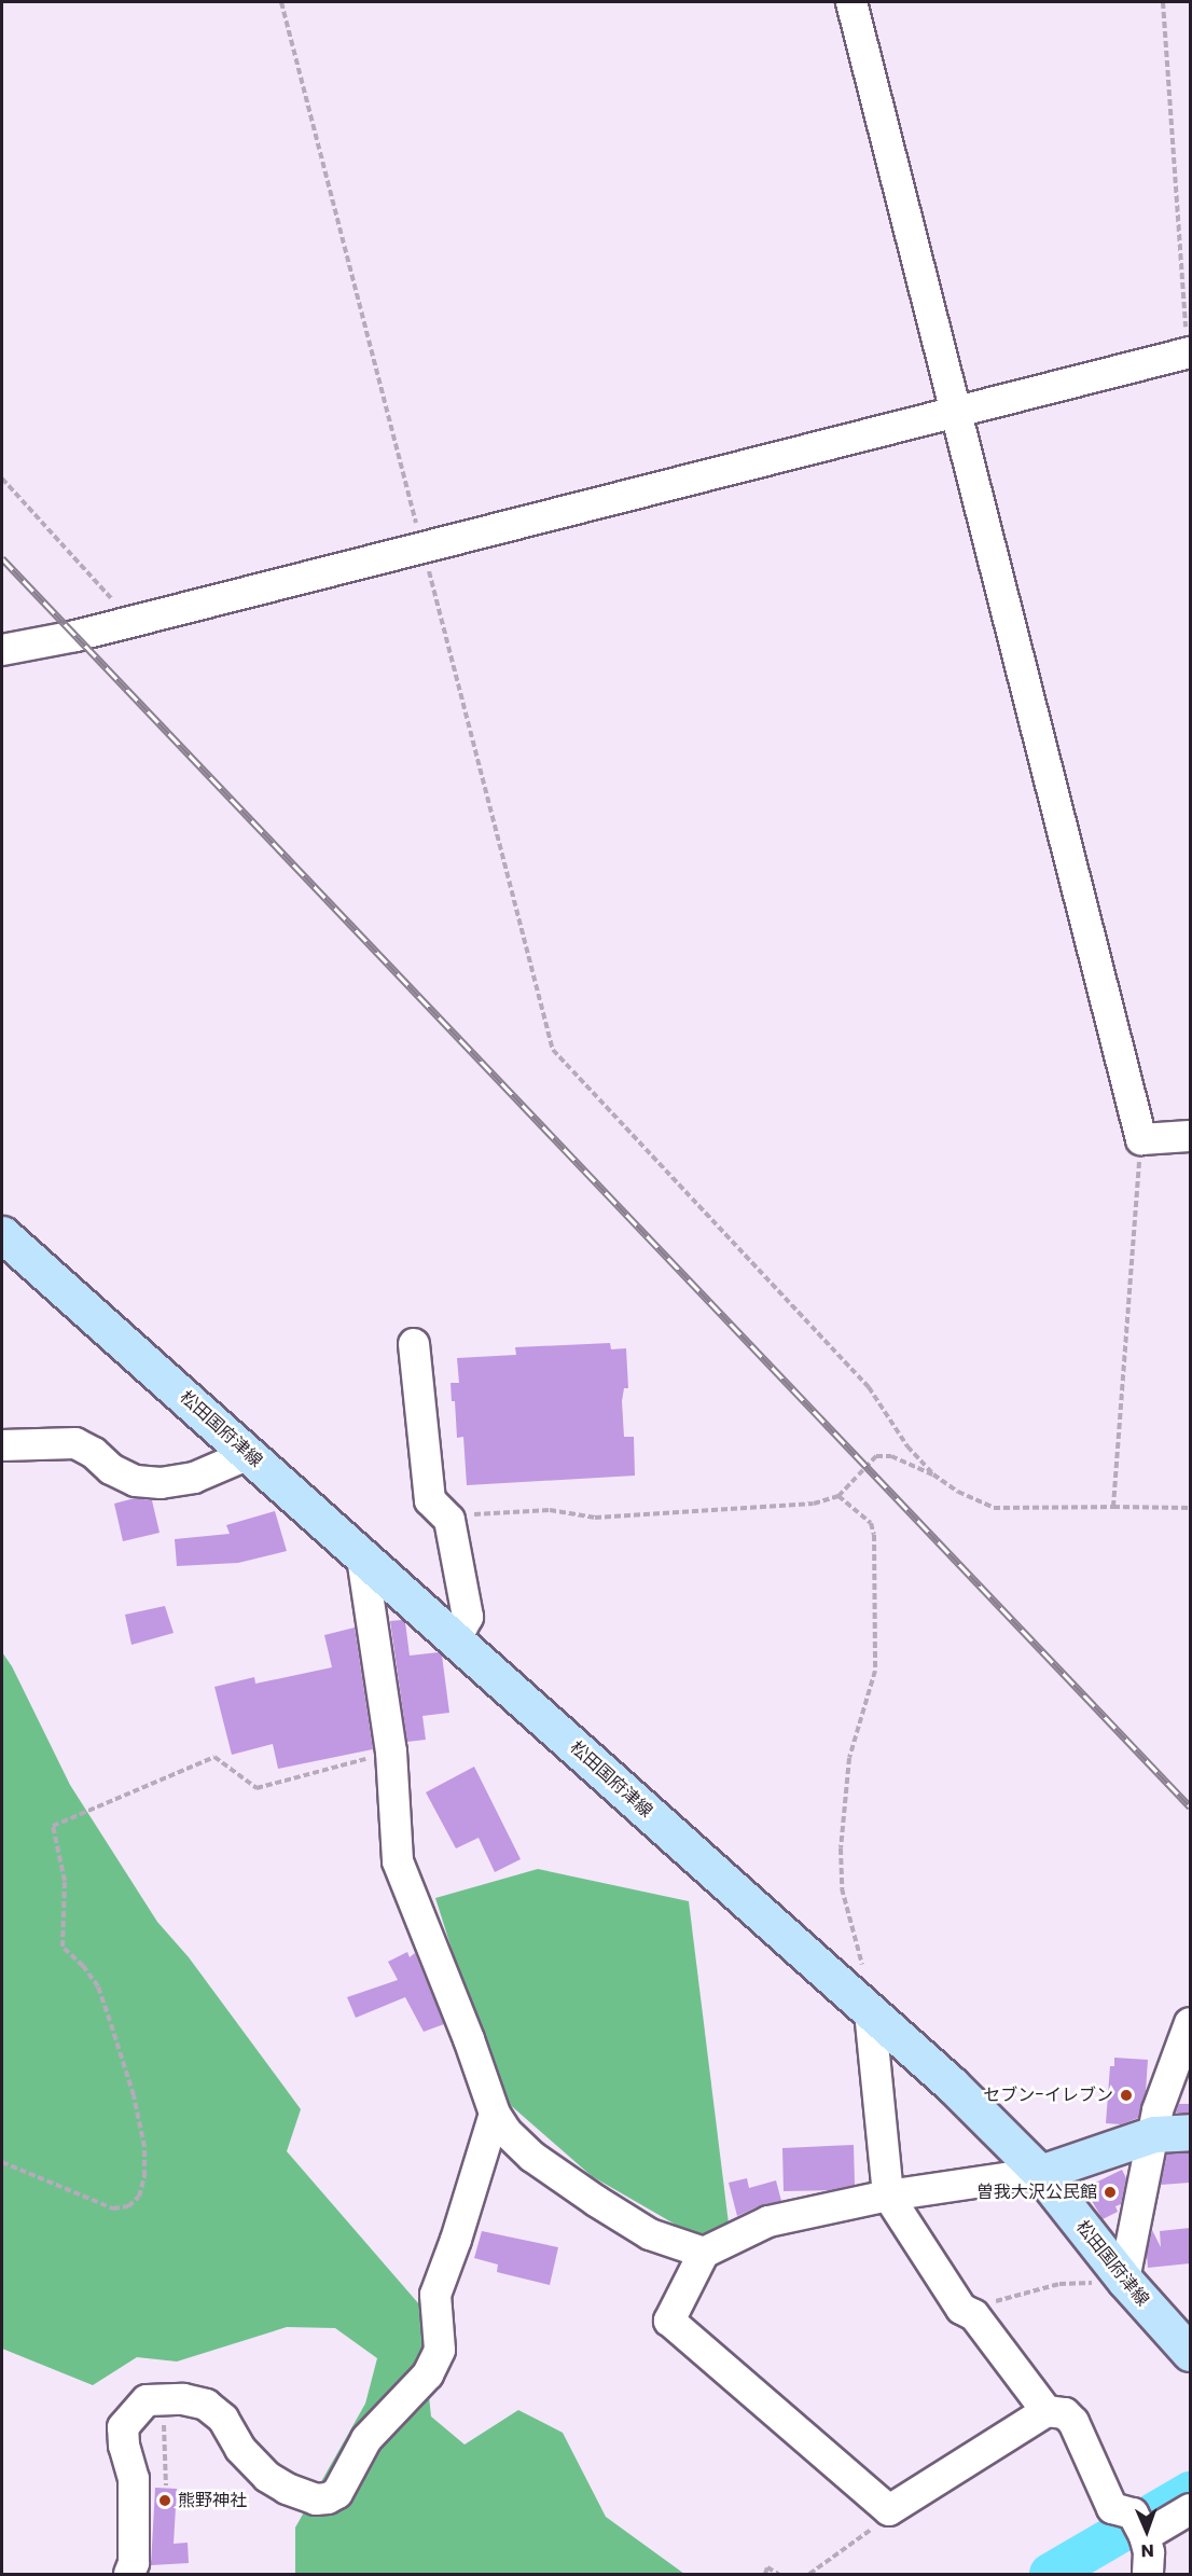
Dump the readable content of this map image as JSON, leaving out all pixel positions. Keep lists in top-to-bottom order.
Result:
{
  "streets": {
    "main road": ["松田国府津線"]
  },
  "places": ["セブン-イレブン", "曽我大沢公民館", "熊野神社"],
  "north": "bottom"
}
